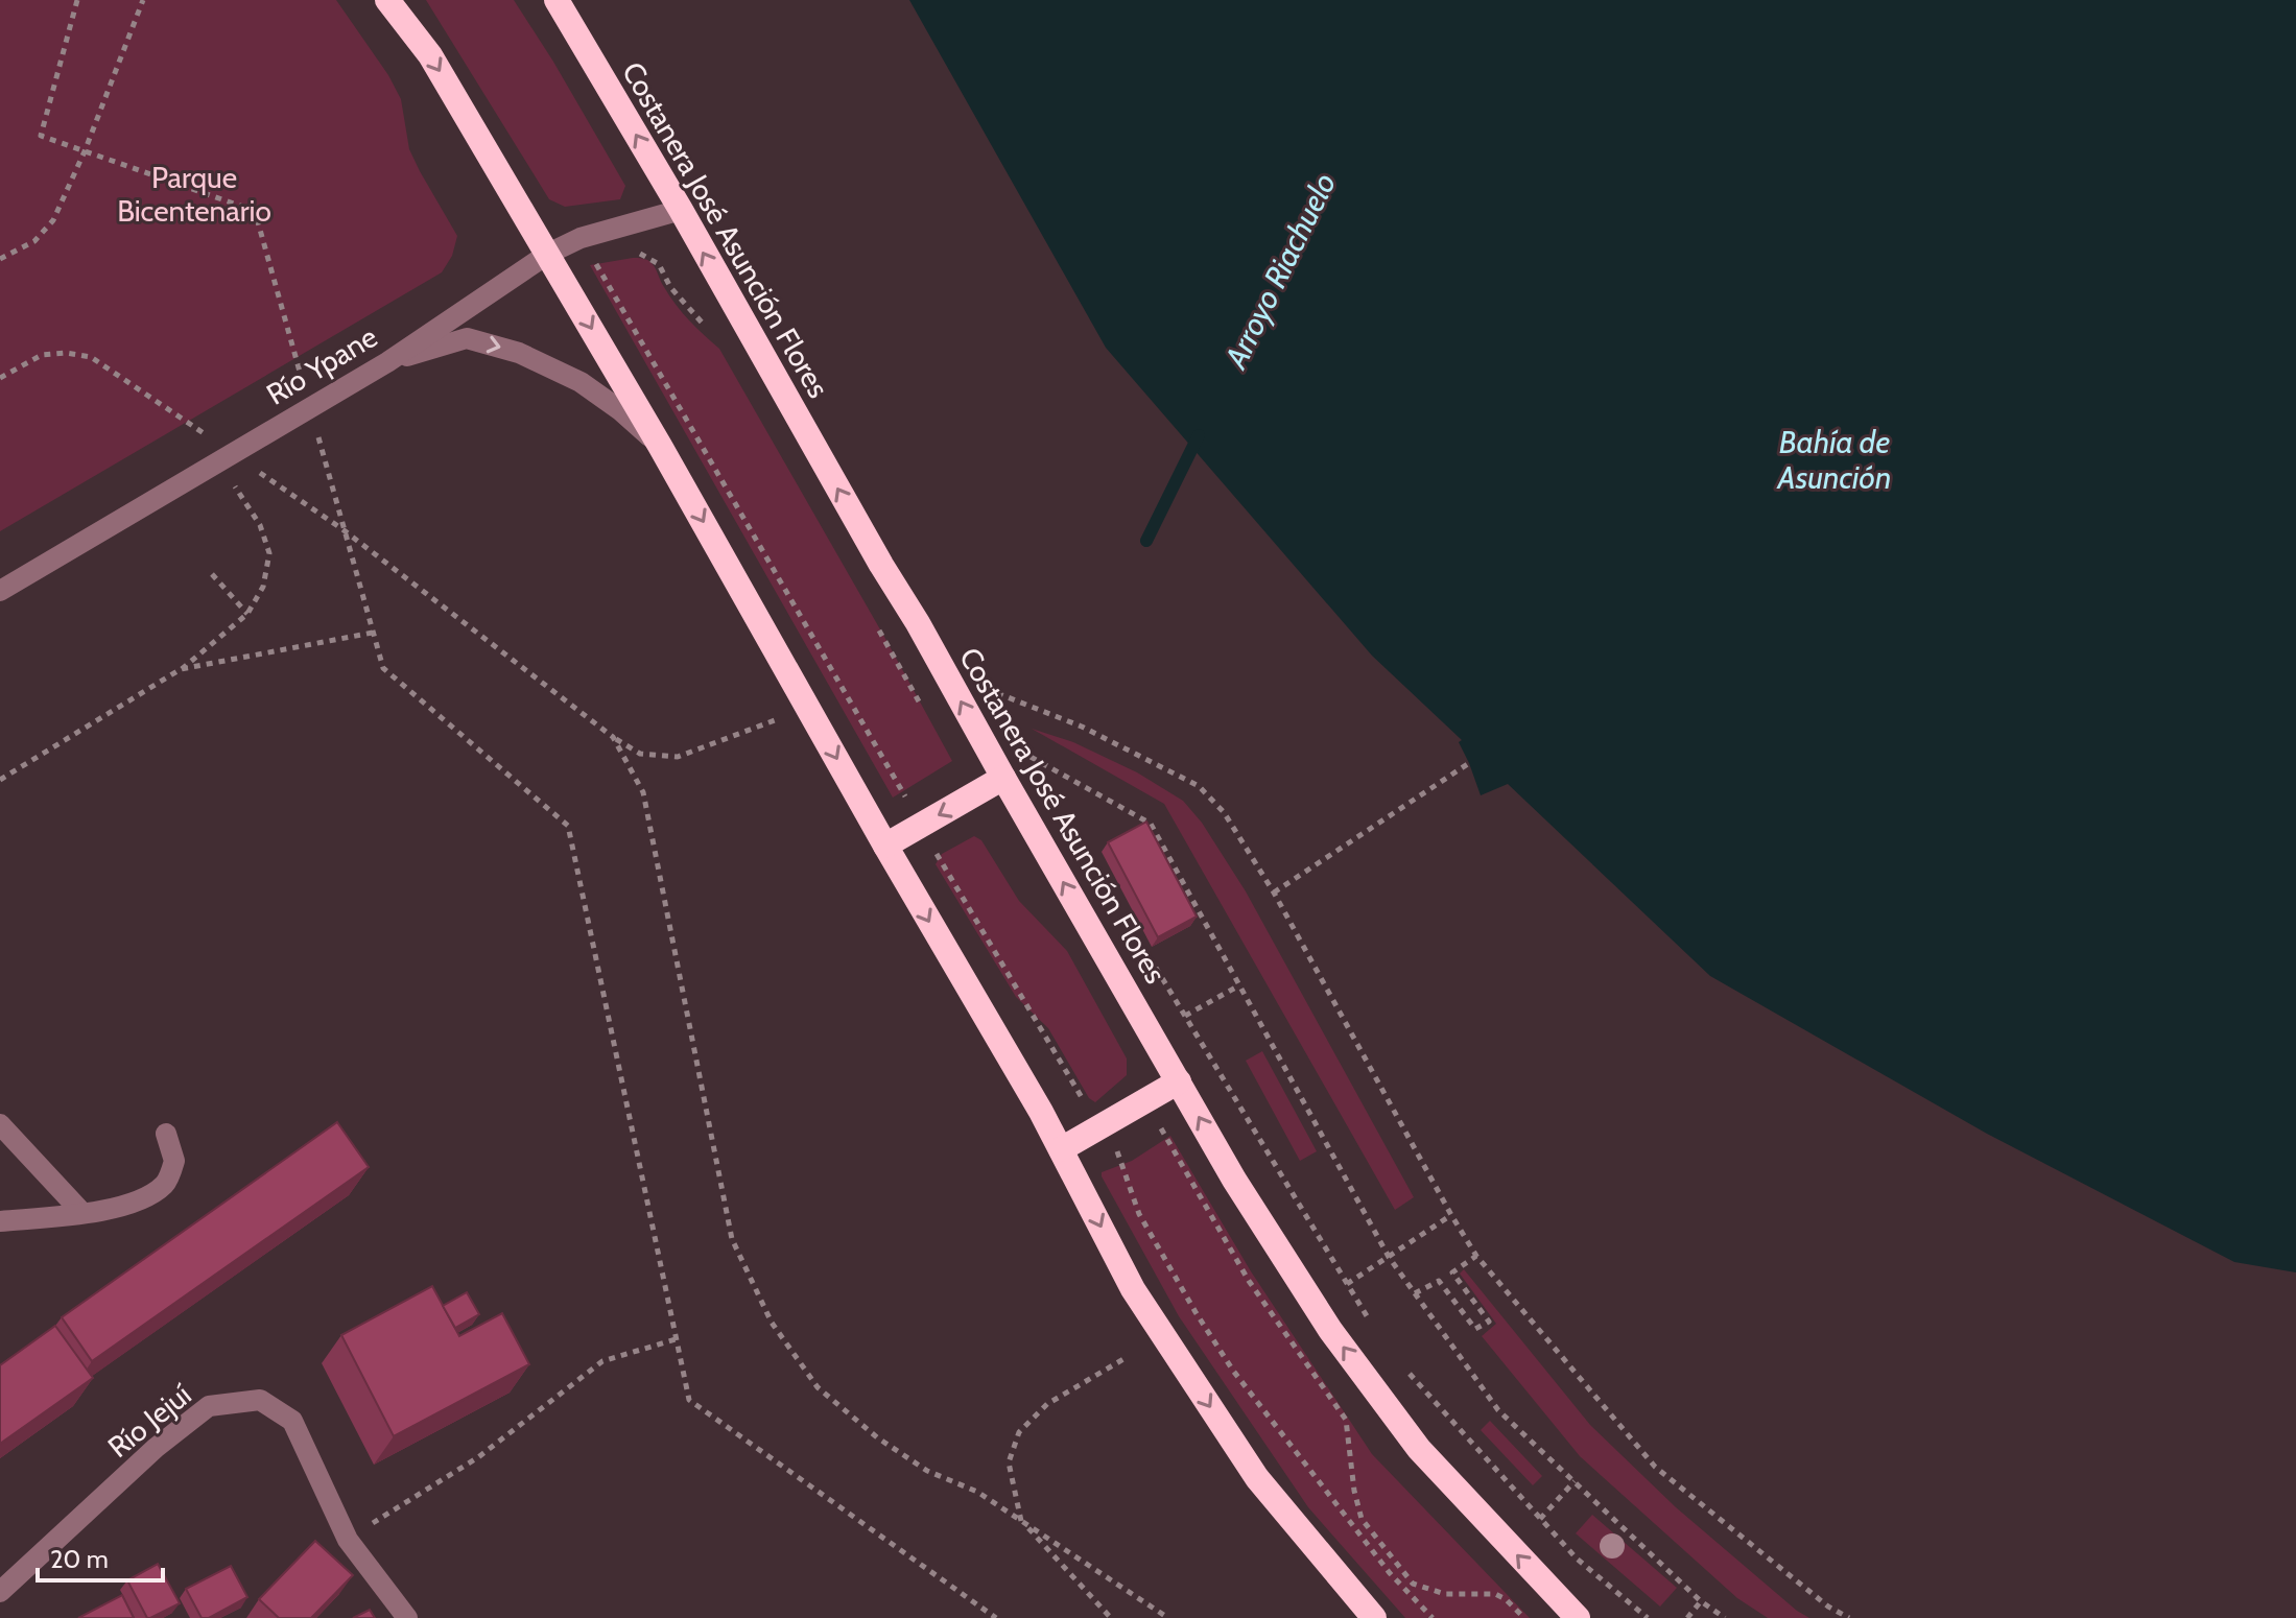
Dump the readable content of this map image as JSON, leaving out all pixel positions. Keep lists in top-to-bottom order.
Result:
{
  "streets": {
    "highway": ["Costanera José Asunción Flores"],
    "street": ["Río Ypane", "Río Jejuí"]
  },
  "crossings": [
    ["Costanera José Asunción Flores", "Río Ypane"]
  ],
  "water": ["Arroyo Riachuelo", "Bahía de Asunción"],
  "parks": ["Parque Bicentenario"],
  "scale_bar": "20 m"
}
